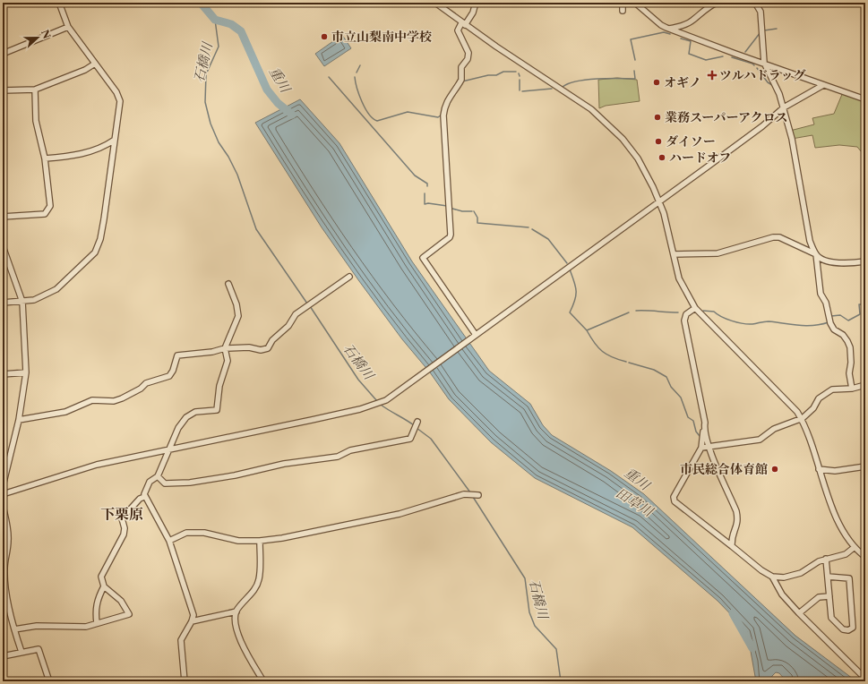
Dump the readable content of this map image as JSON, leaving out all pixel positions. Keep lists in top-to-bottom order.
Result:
{
  "districts": ["下栗原"],
  "water": ["石橋川", "重川", "田草川"],
  "places": {
    "other": [
      "市立山梨南中学校",
      "オギノ",
      "業務スーパーアクロス",
      "ダイソー",
      "ハードオフ",
      "市民総合体育館"
    ],
    "health": ["ツルハドラッグ"]
  },
  "north": "right"
}
